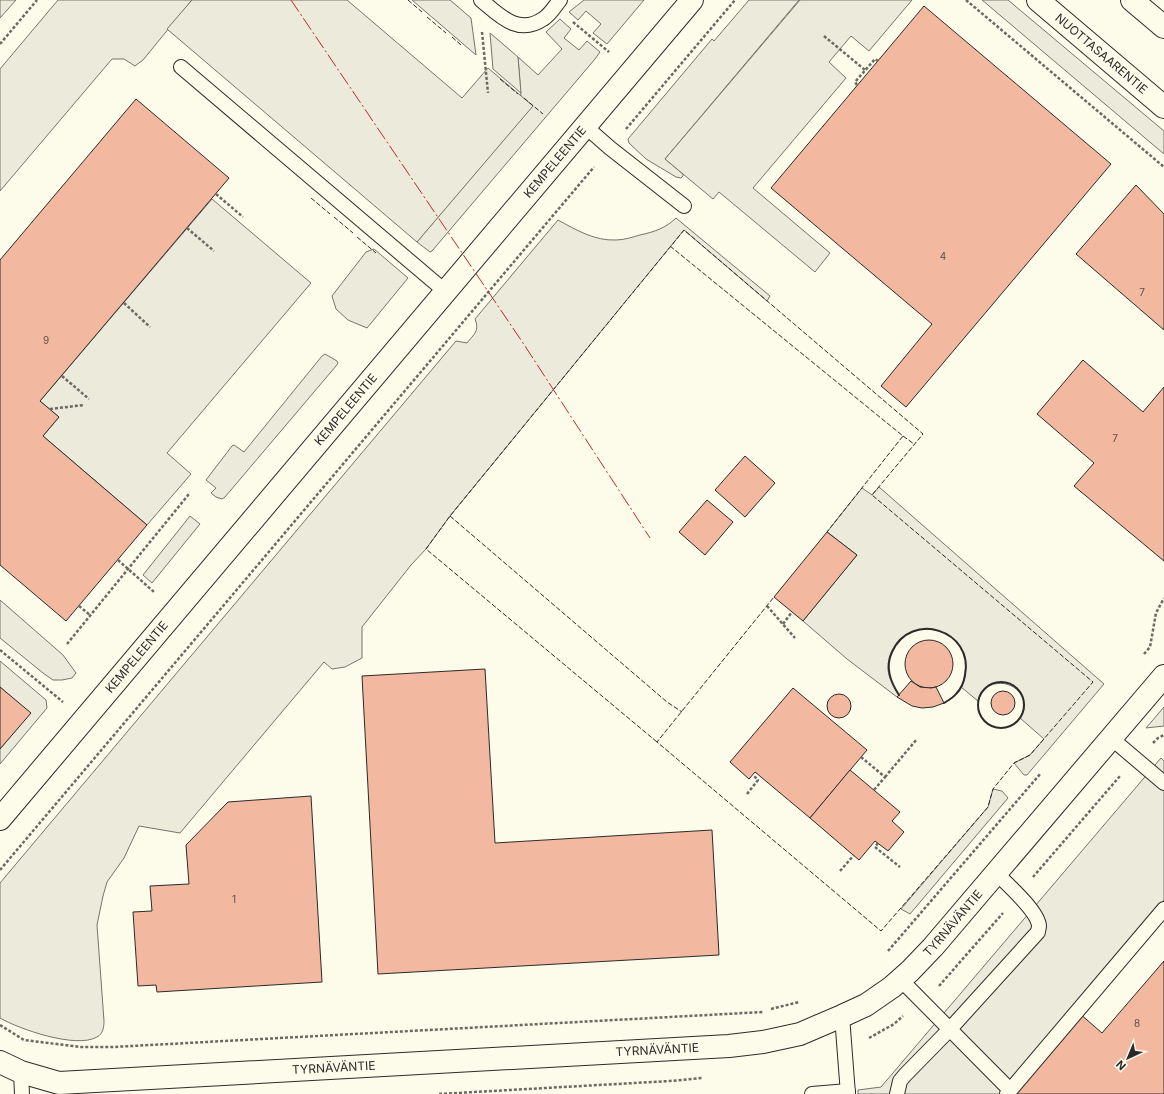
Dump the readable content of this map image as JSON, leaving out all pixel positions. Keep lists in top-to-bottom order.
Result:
{
  "streets": {
    "street": ["NUOTTASAARENTIE", "KEMPELEENTIE", "TYRNÄVÄNTIE"]
  },
  "house_numbers": [
    "4",
    "7",
    "9",
    "7",
    "1",
    "8"
  ],
  "north": "bottom left"
}
